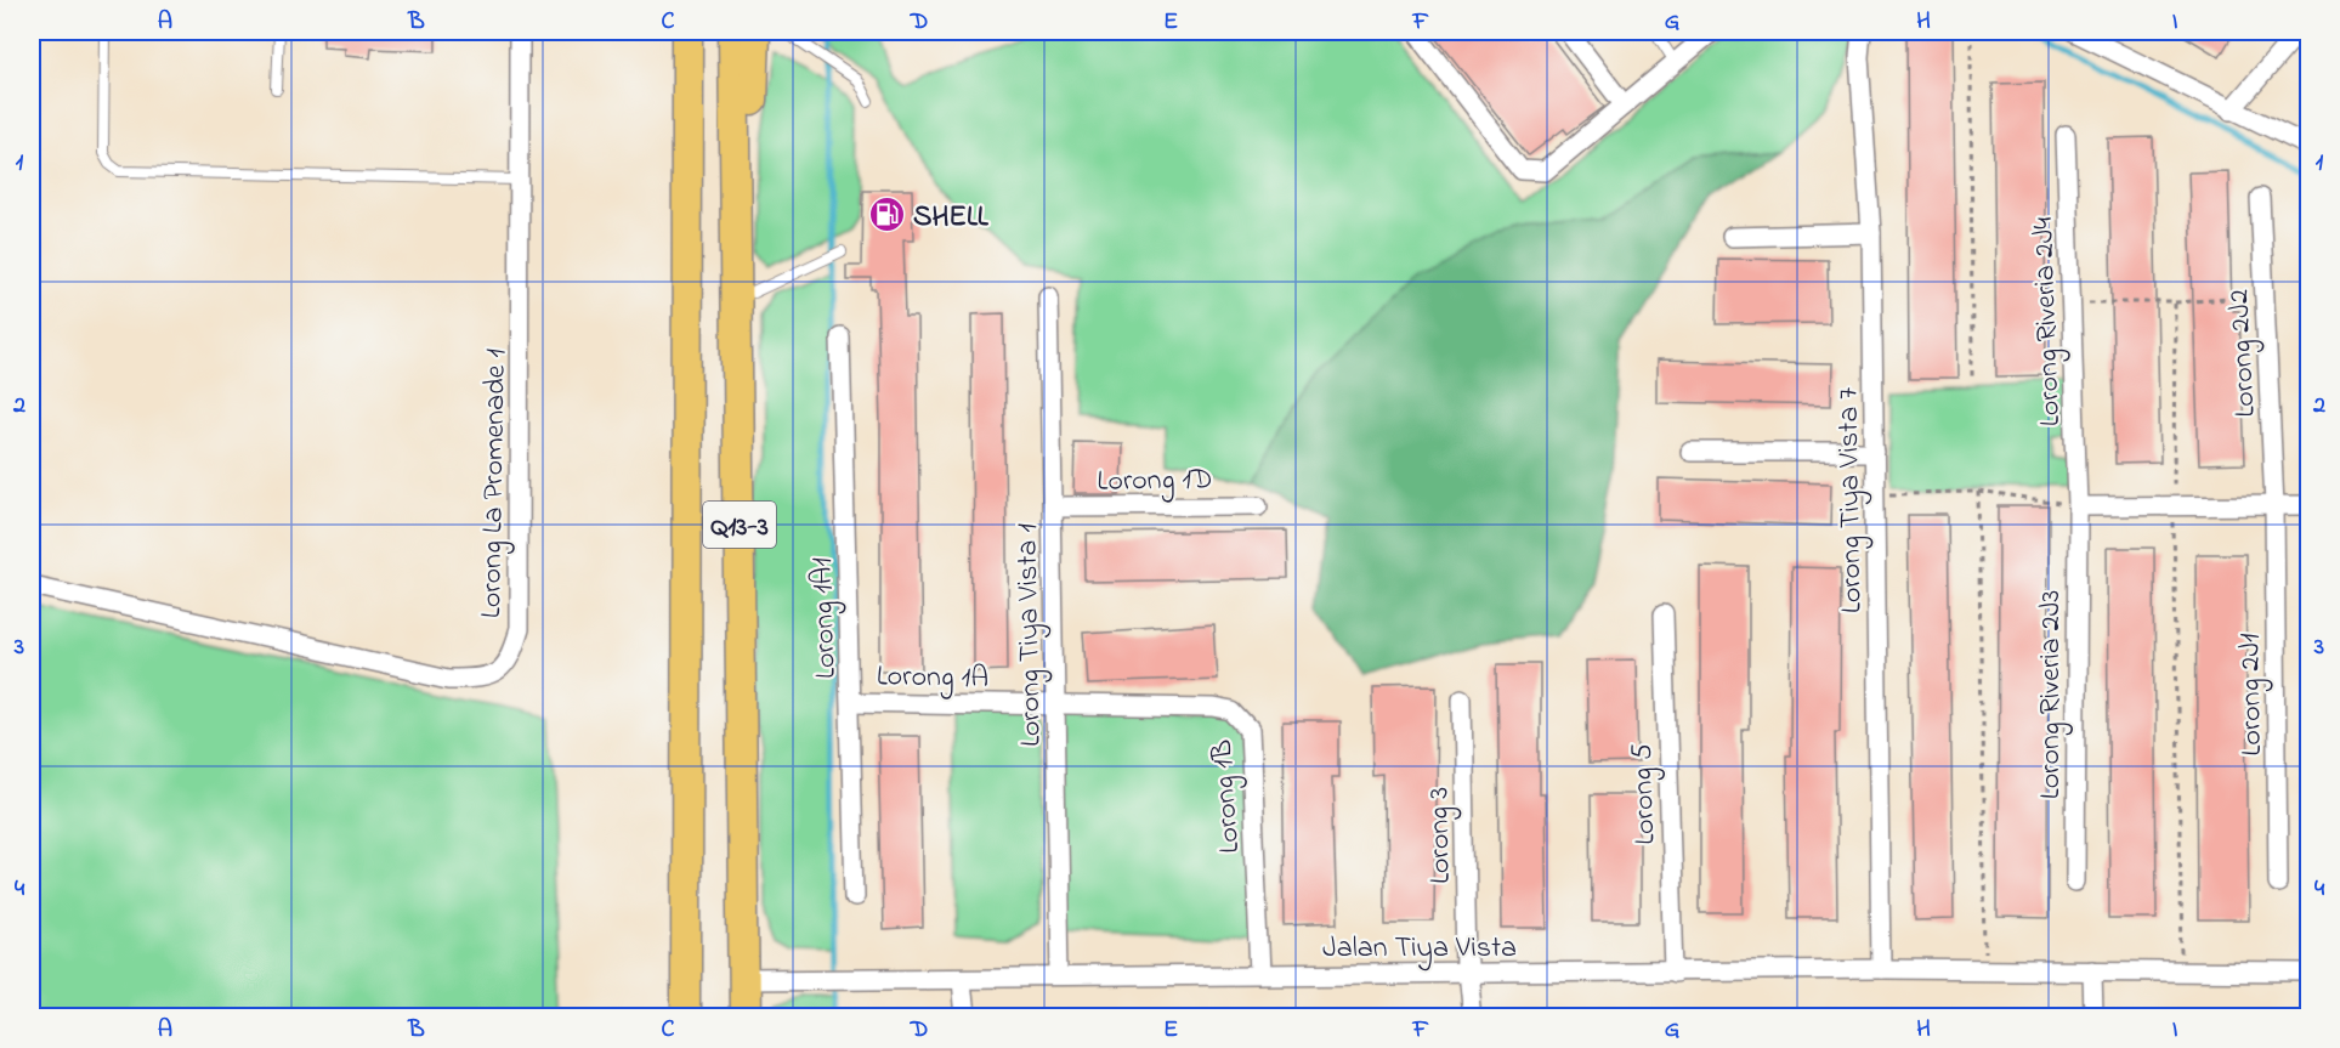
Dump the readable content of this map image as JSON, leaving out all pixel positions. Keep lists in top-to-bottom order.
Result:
{
  "streets": {
    "highway": ["Q13-3"],
    "street": [
      "Lorong Riveria 2J4",
      "Lorong 2J2",
      "Lorong 1D",
      "Lorong La Promenade 1",
      "Lorong Tiya Vista 7",
      "Lorong 1A1",
      "Lorong Tiya Vista 1",
      "Lorong 1A",
      "Lorong Riveria 2J3",
      "Lorong 2J1",
      "Lorong 5",
      "Lorong 1B",
      "Lorong 3",
      "Jalan Tiya Vista"
    ]
  },
  "crossings": [
    ["Lorong Riveria 2J4", "Lorong Riveria 2J3"],
    ["Lorong 2J2", "Lorong 2J1"],
    ["Lorong 1D", "Lorong Tiya Vista 1"],
    ["Lorong Tiya Vista 7", "Jalan Tiya Vista"],
    ["Q13-3", "Jalan Tiya Vista"],
    ["Lorong 1A1", "Lorong 1A"],
    ["Lorong Tiya Vista 1", "Lorong 1A"],
    ["Lorong Tiya Vista 1", "Lorong 1B"],
    ["Lorong Tiya Vista 1", "Jalan Tiya Vista"],
    ["Lorong 1A", "Lorong 1B"],
    ["Lorong 5", "Jalan Tiya Vista"],
    ["Lorong 1B", "Jalan Tiya Vista"],
    ["Lorong 3", "Jalan Tiya Vista"]
  ],
  "places": {
    "fuel station": ["SHELL"]
  },
  "grid": {
    "columns": [
      "A",
      "B",
      "C",
      "D",
      "E",
      "F",
      "G",
      "H",
      "I"
    ],
    "rows": [
      "1",
      "2",
      "3",
      "4"
    ]
  }
}
